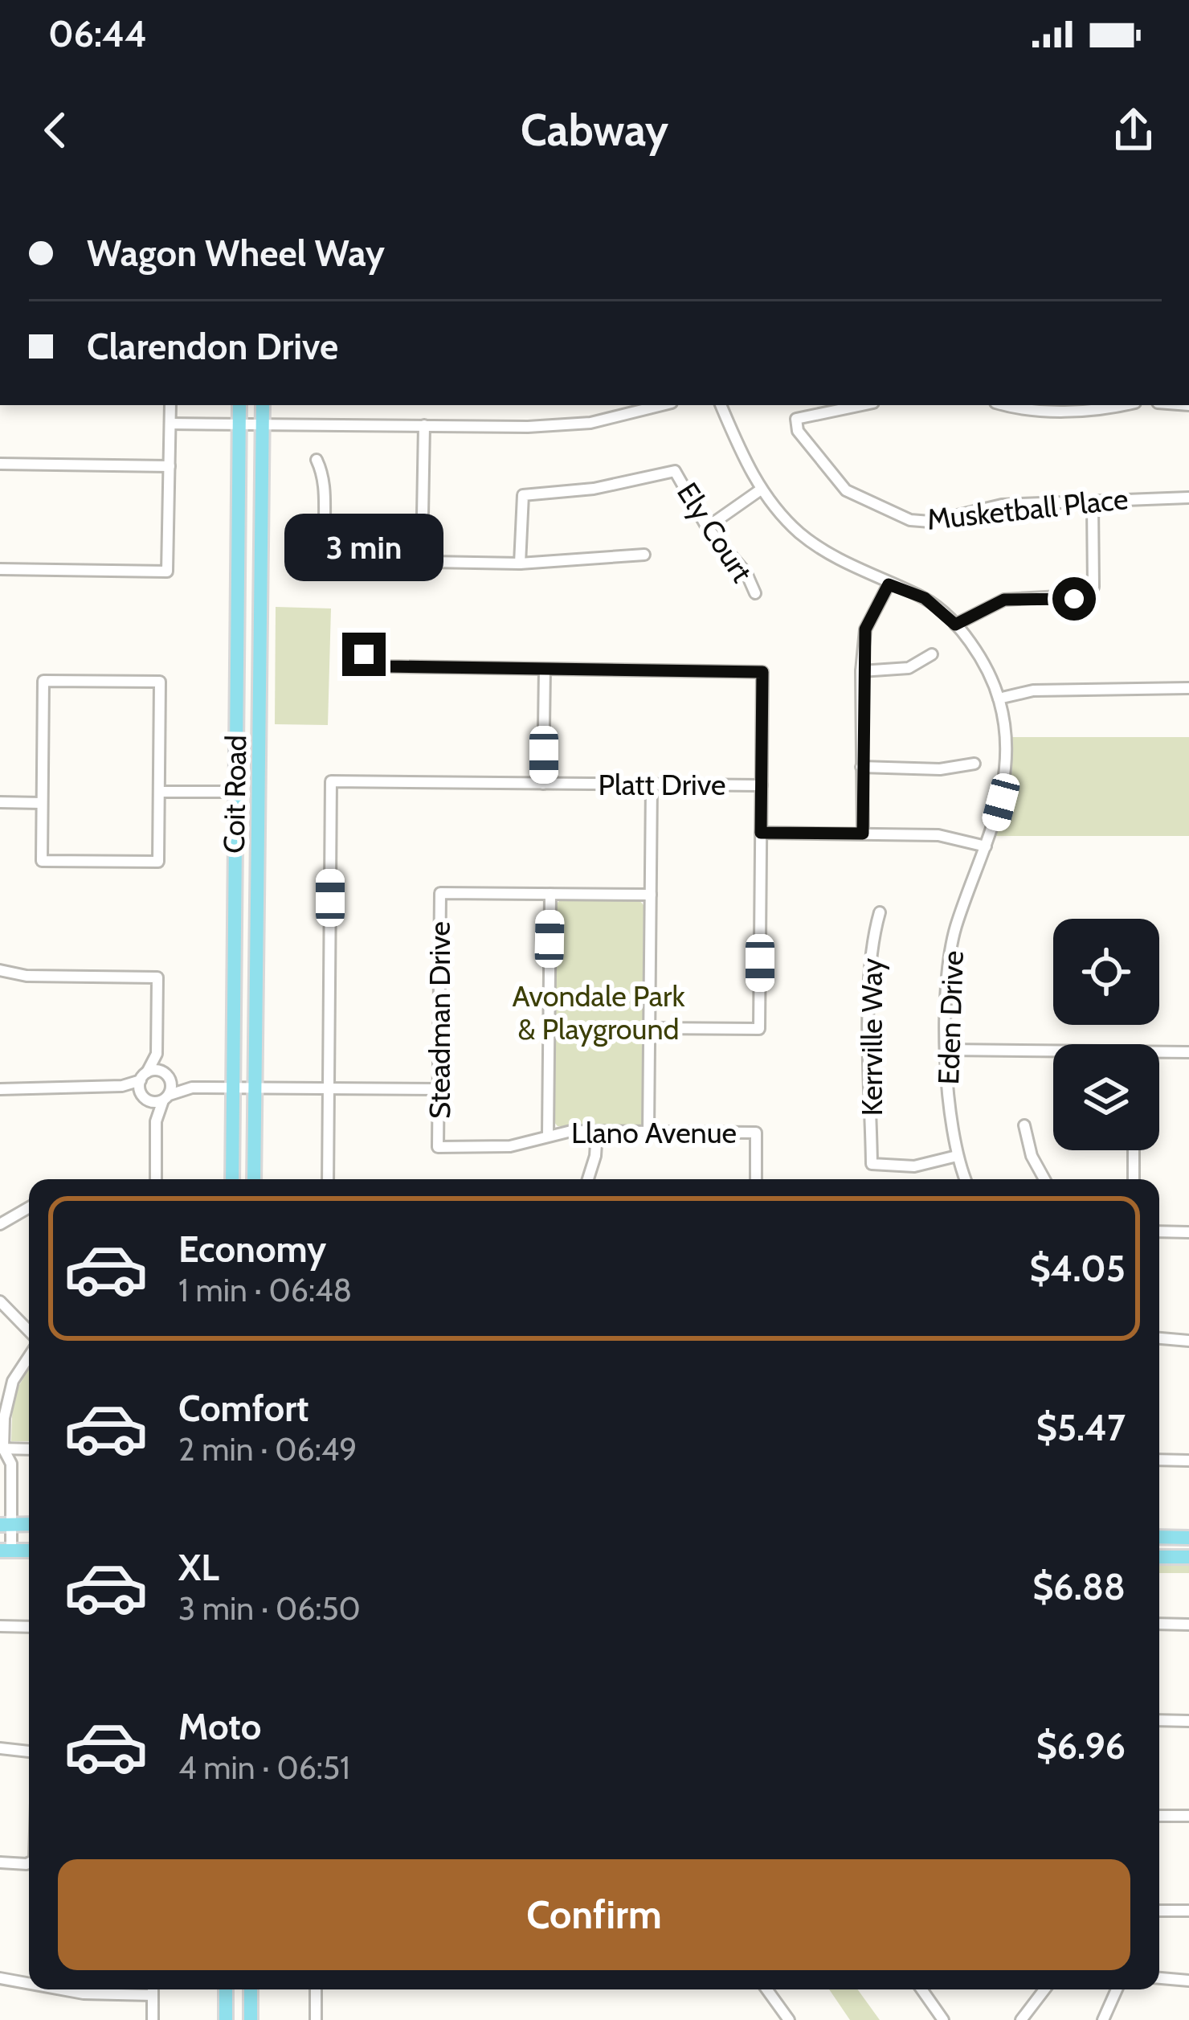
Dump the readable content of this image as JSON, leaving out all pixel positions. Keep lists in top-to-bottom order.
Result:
{
  "streets": {
    "main road": ["Coit Road"],
    "street": [
      "Musketball Place",
      "Ely Court",
      "Platt Drive",
      "Eden Drive",
      "Steadman Drive",
      "Kerrville Way",
      "Llano Avenue"
    ]
  },
  "crossings": [
    ["Eden Drive", "Kerrville Way"],
    ["Steadman Drive", "Llano Avenue"]
  ],
  "parks": ["Avondale Park & Playground"],
  "page": {
    "status": "06:44",
    "header": "Cabway",
    "banner": ["Wagon Wheel Way", "Clarendon Drive"],
    "bubble": "3 min",
    "list": [
      {
        "name": "Economy",
        "note": "1 min · 06:48",
        "value": "$4.05"
      },
      {
        "name": "Comfort",
        "note": "2 min · 06:49",
        "value": "$5.47"
      },
      {
        "name": "XL",
        "note": "3 min · 06:50",
        "value": "$6.88"
      },
      {
        "name": "Moto",
        "note": "4 min · 06:51",
        "value": "$6.96"
      }
    ],
    "buttons": "Confirm"
  }
}
